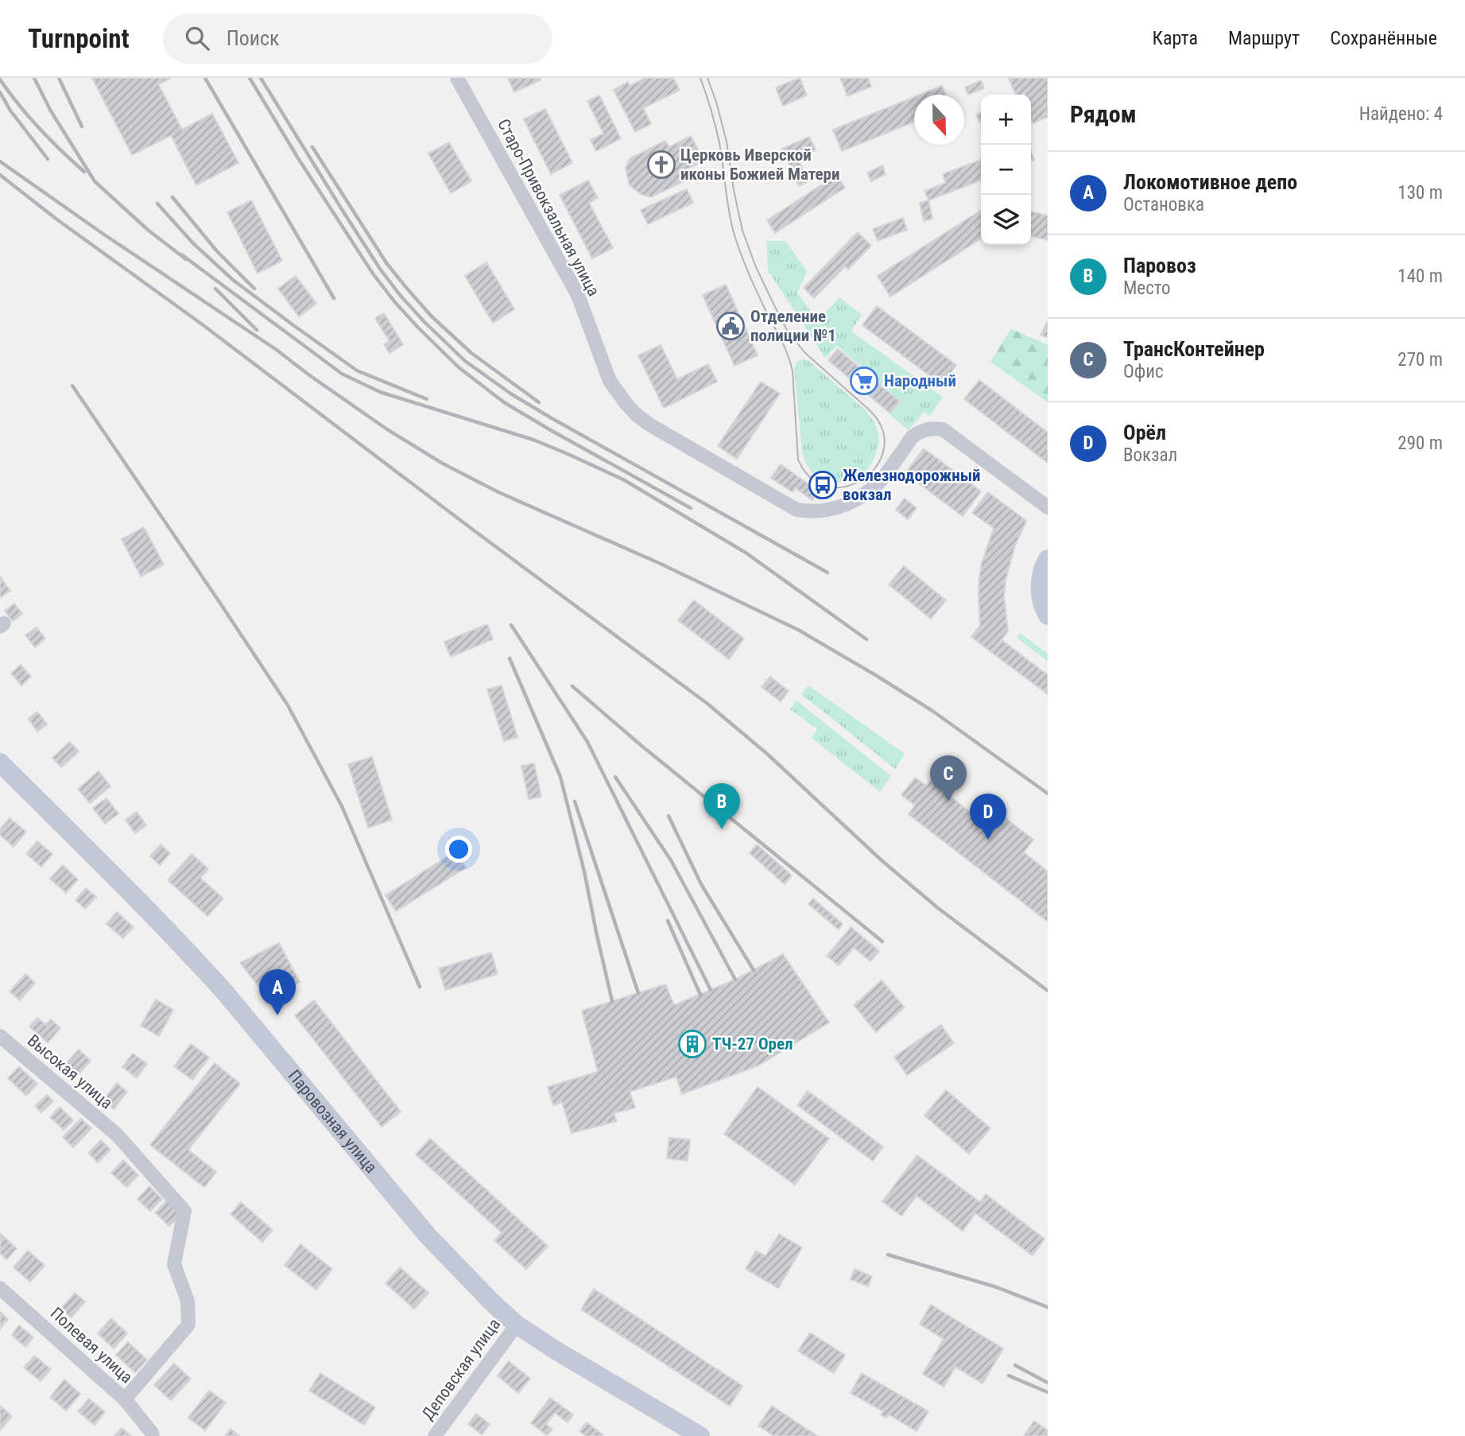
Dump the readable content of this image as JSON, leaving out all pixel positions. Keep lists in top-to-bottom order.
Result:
{
  "streets": {
    "main road": ["Паровозная улица"],
    "street": [
      "Старо-Привокзальная улица",
      "Высокая улица",
      "Полевая улица",
      "Деповская улица"
    ]
  },
  "crossings": [
    ["Высокая улица", "Полевая улица"],
    ["Паровозная улица", "Деповская улица"]
  ],
  "places": {
    "church": ["Церковь Иверской иконы Божией Матери"],
    "public building": ["Отделение полиции №1"],
    "supermarket": ["Народный"],
    "bus stop": ["Железнодорожный вокзал"],
    "building": ["ТЧ-27 Орел"]
  },
  "north": "bottom",
  "page": {
    "header": "Turnpoint",
    "search": "Поиск",
    "nav": ["Карта", "Маршрут", "Сохранённые"],
    "heading": ["Рядом", "Найдено: 4"],
    "map_buttons": ["+", "−"],
    "list": [
      {
        "mark": "A",
        "name": "Локомотивное депо",
        "note": "Остановка",
        "value": "130 m"
      },
      {
        "mark": "B",
        "name": "Паровоз",
        "note": "Место",
        "value": "140 m"
      },
      {
        "mark": "C",
        "name": "ТрансКонтейнер",
        "note": "Офис",
        "value": "270 m"
      },
      {
        "mark": "D",
        "name": "Орёл",
        "note": "Вокзал",
        "value": "290 m"
      }
    ],
    "pins": [
      "C",
      "B",
      "D",
      "A"
    ]
  }
}
